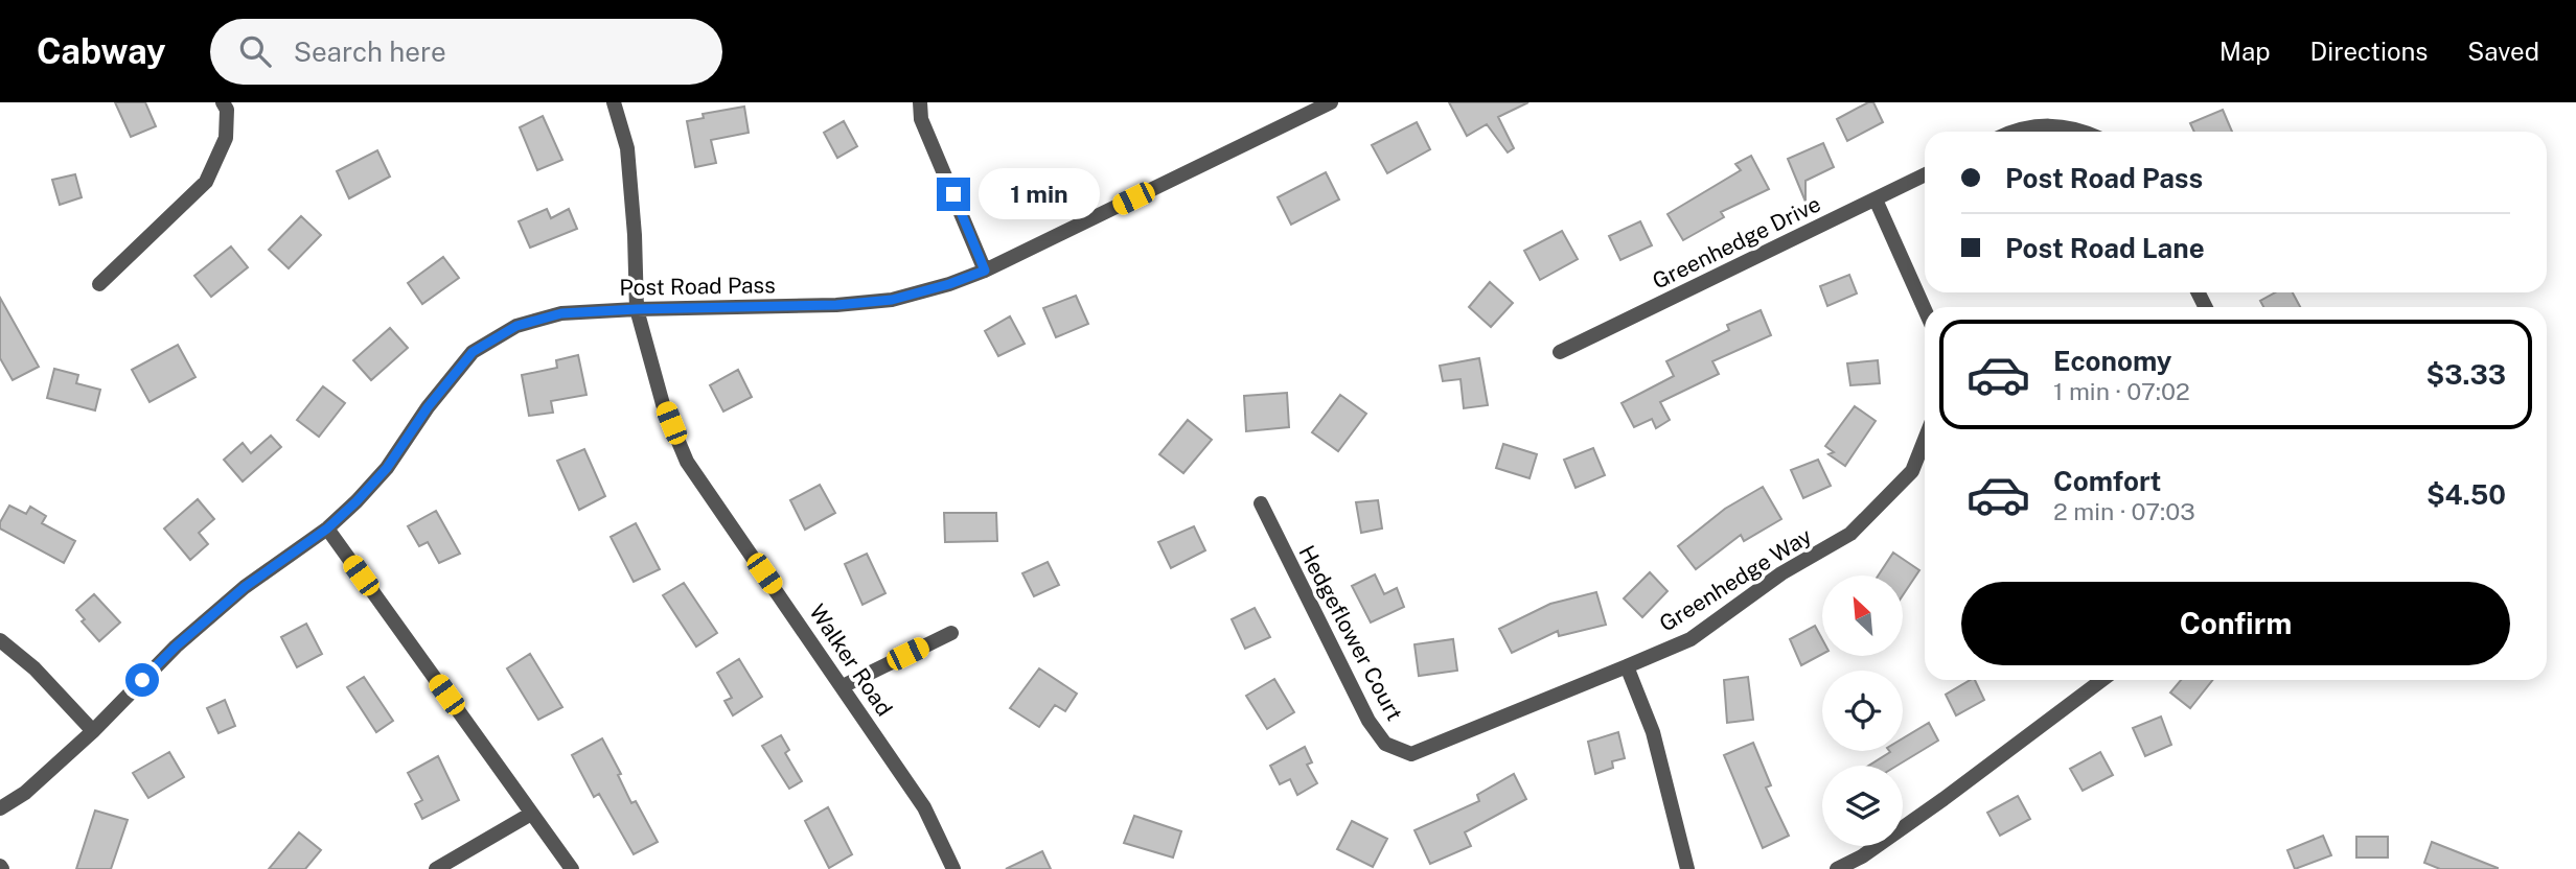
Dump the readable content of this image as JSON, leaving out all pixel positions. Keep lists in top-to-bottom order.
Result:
{
  "streets": {
    "street": [
      "Greenhedge Drive",
      "Post Road Pass",
      "Greenhedge Way",
      "Hedgeflower Court",
      "Walker Road"
    ]
  },
  "crossings": [
    ["Post Road Pass", "Walker Road"],
    ["Greenhedge Way", "Hedgeflower Court"]
  ],
  "north": "top left",
  "page": {
    "header": "Cabway",
    "search": "Search here",
    "nav": ["Map", "Directions", "Saved"],
    "banner": ["Post Road Pass", "Post Road Lane"],
    "bubble": "1 min",
    "list": [
      {
        "name": "Economy",
        "note": "1 min · 07:02",
        "value": "$3.33"
      },
      {
        "name": "Comfort",
        "note": "2 min · 07:03",
        "value": "$4.50"
      }
    ],
    "buttons": "Confirm"
  }
}
